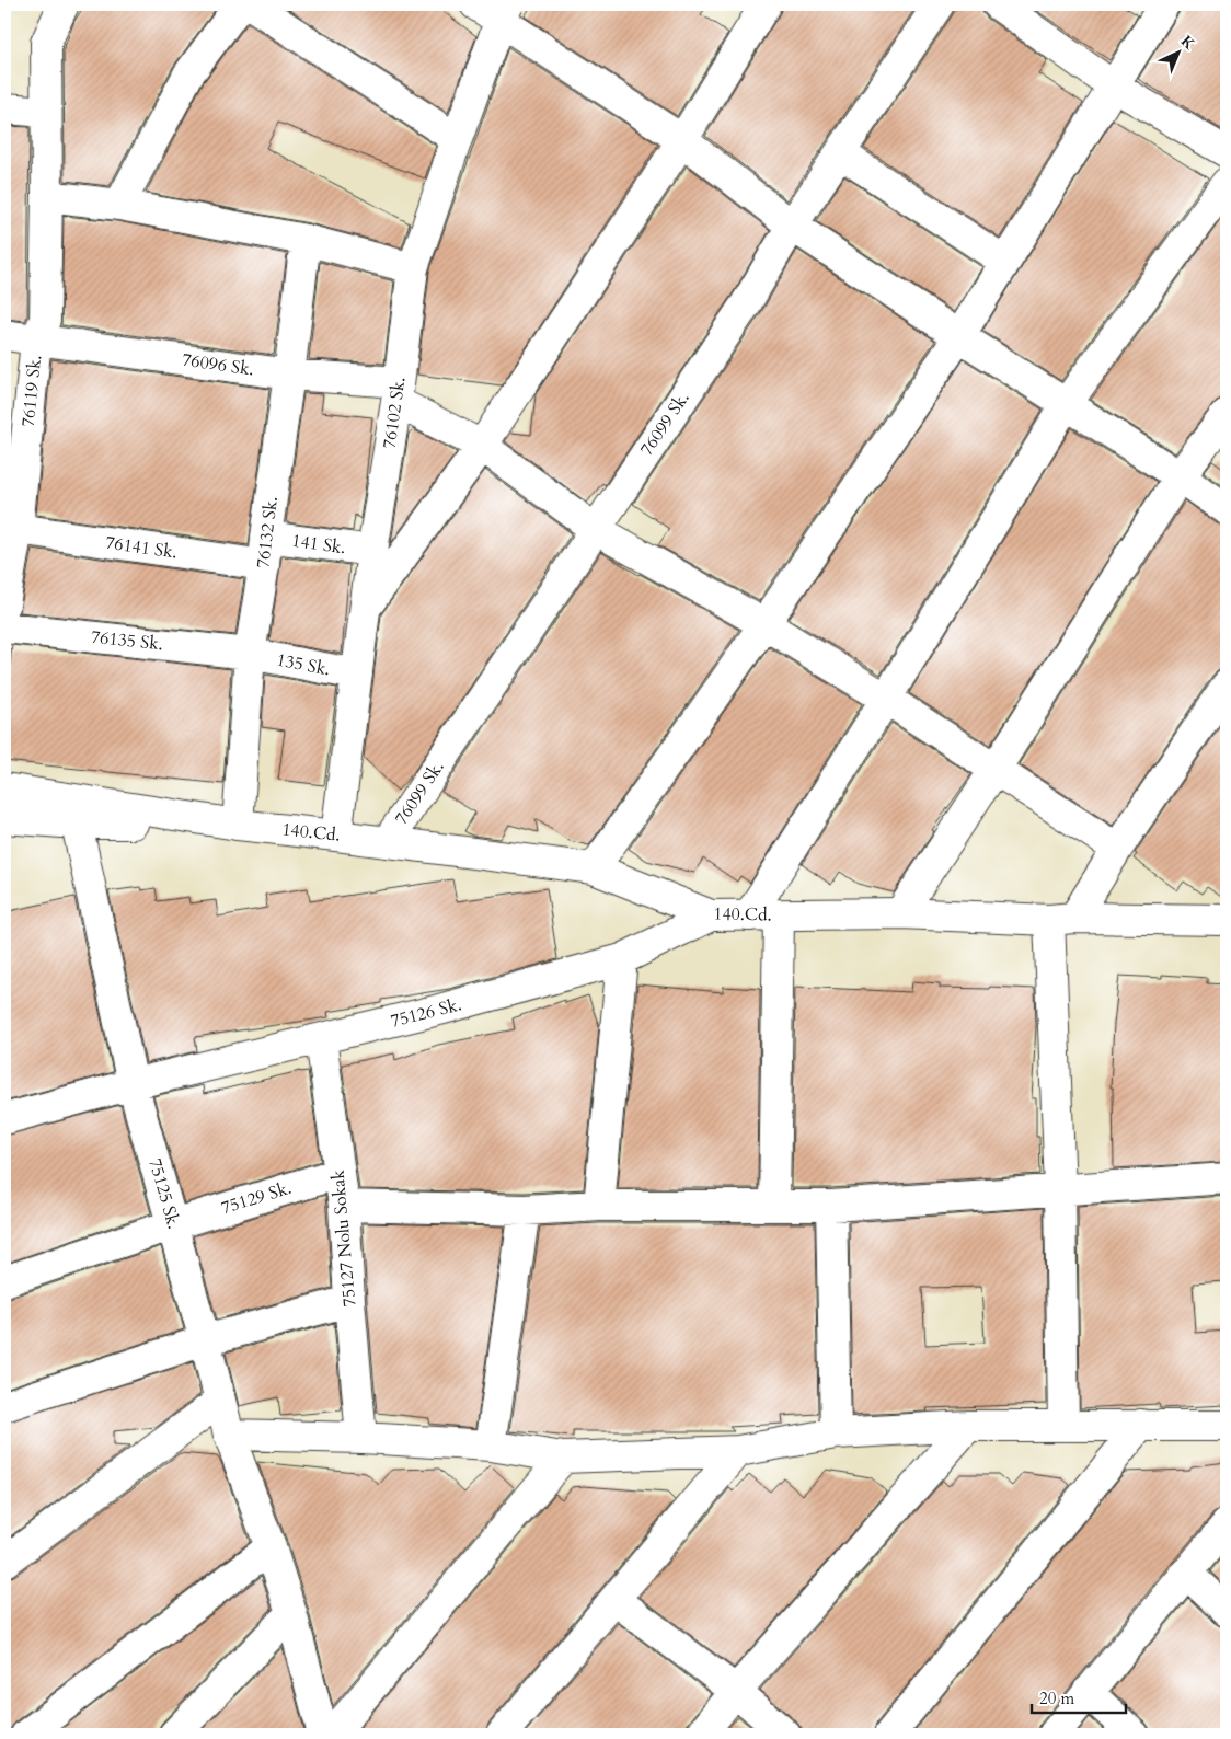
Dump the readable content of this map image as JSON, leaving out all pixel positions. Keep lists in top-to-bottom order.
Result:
{
  "streets": {
    "street": [
      "76096 Sk.",
      "76119 Sk.",
      "76102 Sk.",
      "76099 Sk.",
      "76132 Sk.",
      "141 Sk.",
      "76141 Sk.",
      "76135 Sk.",
      "135 Sk.",
      "140.Cd.",
      "75126 Sk.",
      "75125 Sk.",
      "75129 Sk.",
      "75127 Nolu Sokak"
    ]
  },
  "crossings": [
    ["76096 Sk.", "76119 Sk."],
    ["76096 Sk.", "76102 Sk."],
    ["76096 Sk.", "76132 Sk."],
    ["76119 Sk.", "76141 Sk."],
    ["76102 Sk.", "141 Sk."],
    ["76102 Sk.", "135 Sk."],
    ["76102 Sk.", "140.Cd."],
    ["76099 Sk.", "140.Cd."],
    ["76132 Sk.", "141 Sk."],
    ["76132 Sk.", "76141 Sk."],
    ["76132 Sk.", "76135 Sk."],
    ["76132 Sk.", "135 Sk."],
    ["76132 Sk.", "140.Cd."],
    ["141 Sk.", "76141 Sk."],
    ["76135 Sk.", "135 Sk."],
    ["140.Cd.", "75126 Sk."],
    ["140.Cd.", "75125 Sk."],
    ["75126 Sk.", "75125 Sk."],
    ["75126 Sk.", "75127 Nolu Sokak"],
    ["75125 Sk.", "75129 Sk."],
    ["75129 Sk.", "75127 Nolu Sokak"]
  ],
  "scale_bar": "20 m",
  "north": "top right"
}
